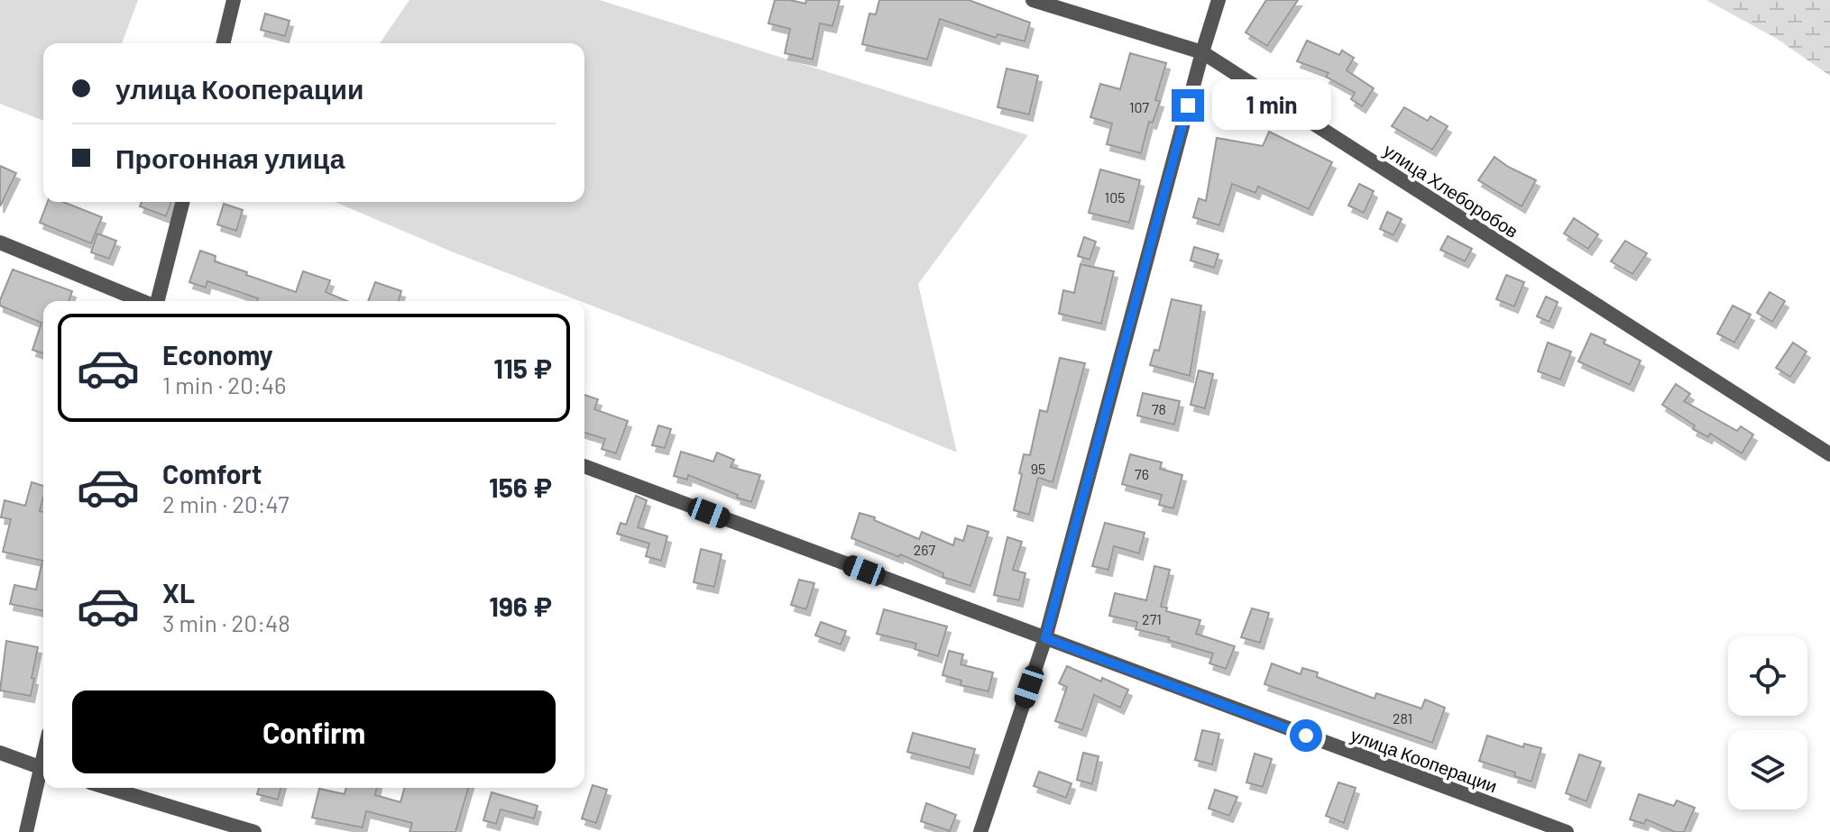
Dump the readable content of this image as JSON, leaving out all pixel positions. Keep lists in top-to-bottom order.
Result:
{
  "streets": {
    "street": ["улица Хлеборобов", "улица Кооперации"]
  },
  "house_numbers": [
    "107",
    "105",
    "78",
    "95",
    "76",
    "267",
    "271",
    "281"
  ],
  "page": {
    "banner": ["улица Кооперации", "Прогонная улица"],
    "bubble": "1 min",
    "list": [
      {
        "name": "Economy",
        "note": "1 min · 20:46",
        "value": "115 ₽"
      },
      {
        "name": "Comfort",
        "note": "2 min · 20:47",
        "value": "156 ₽"
      },
      {
        "name": "XL",
        "note": "3 min · 20:48",
        "value": "196 ₽"
      }
    ],
    "buttons": "Confirm"
  }
}
